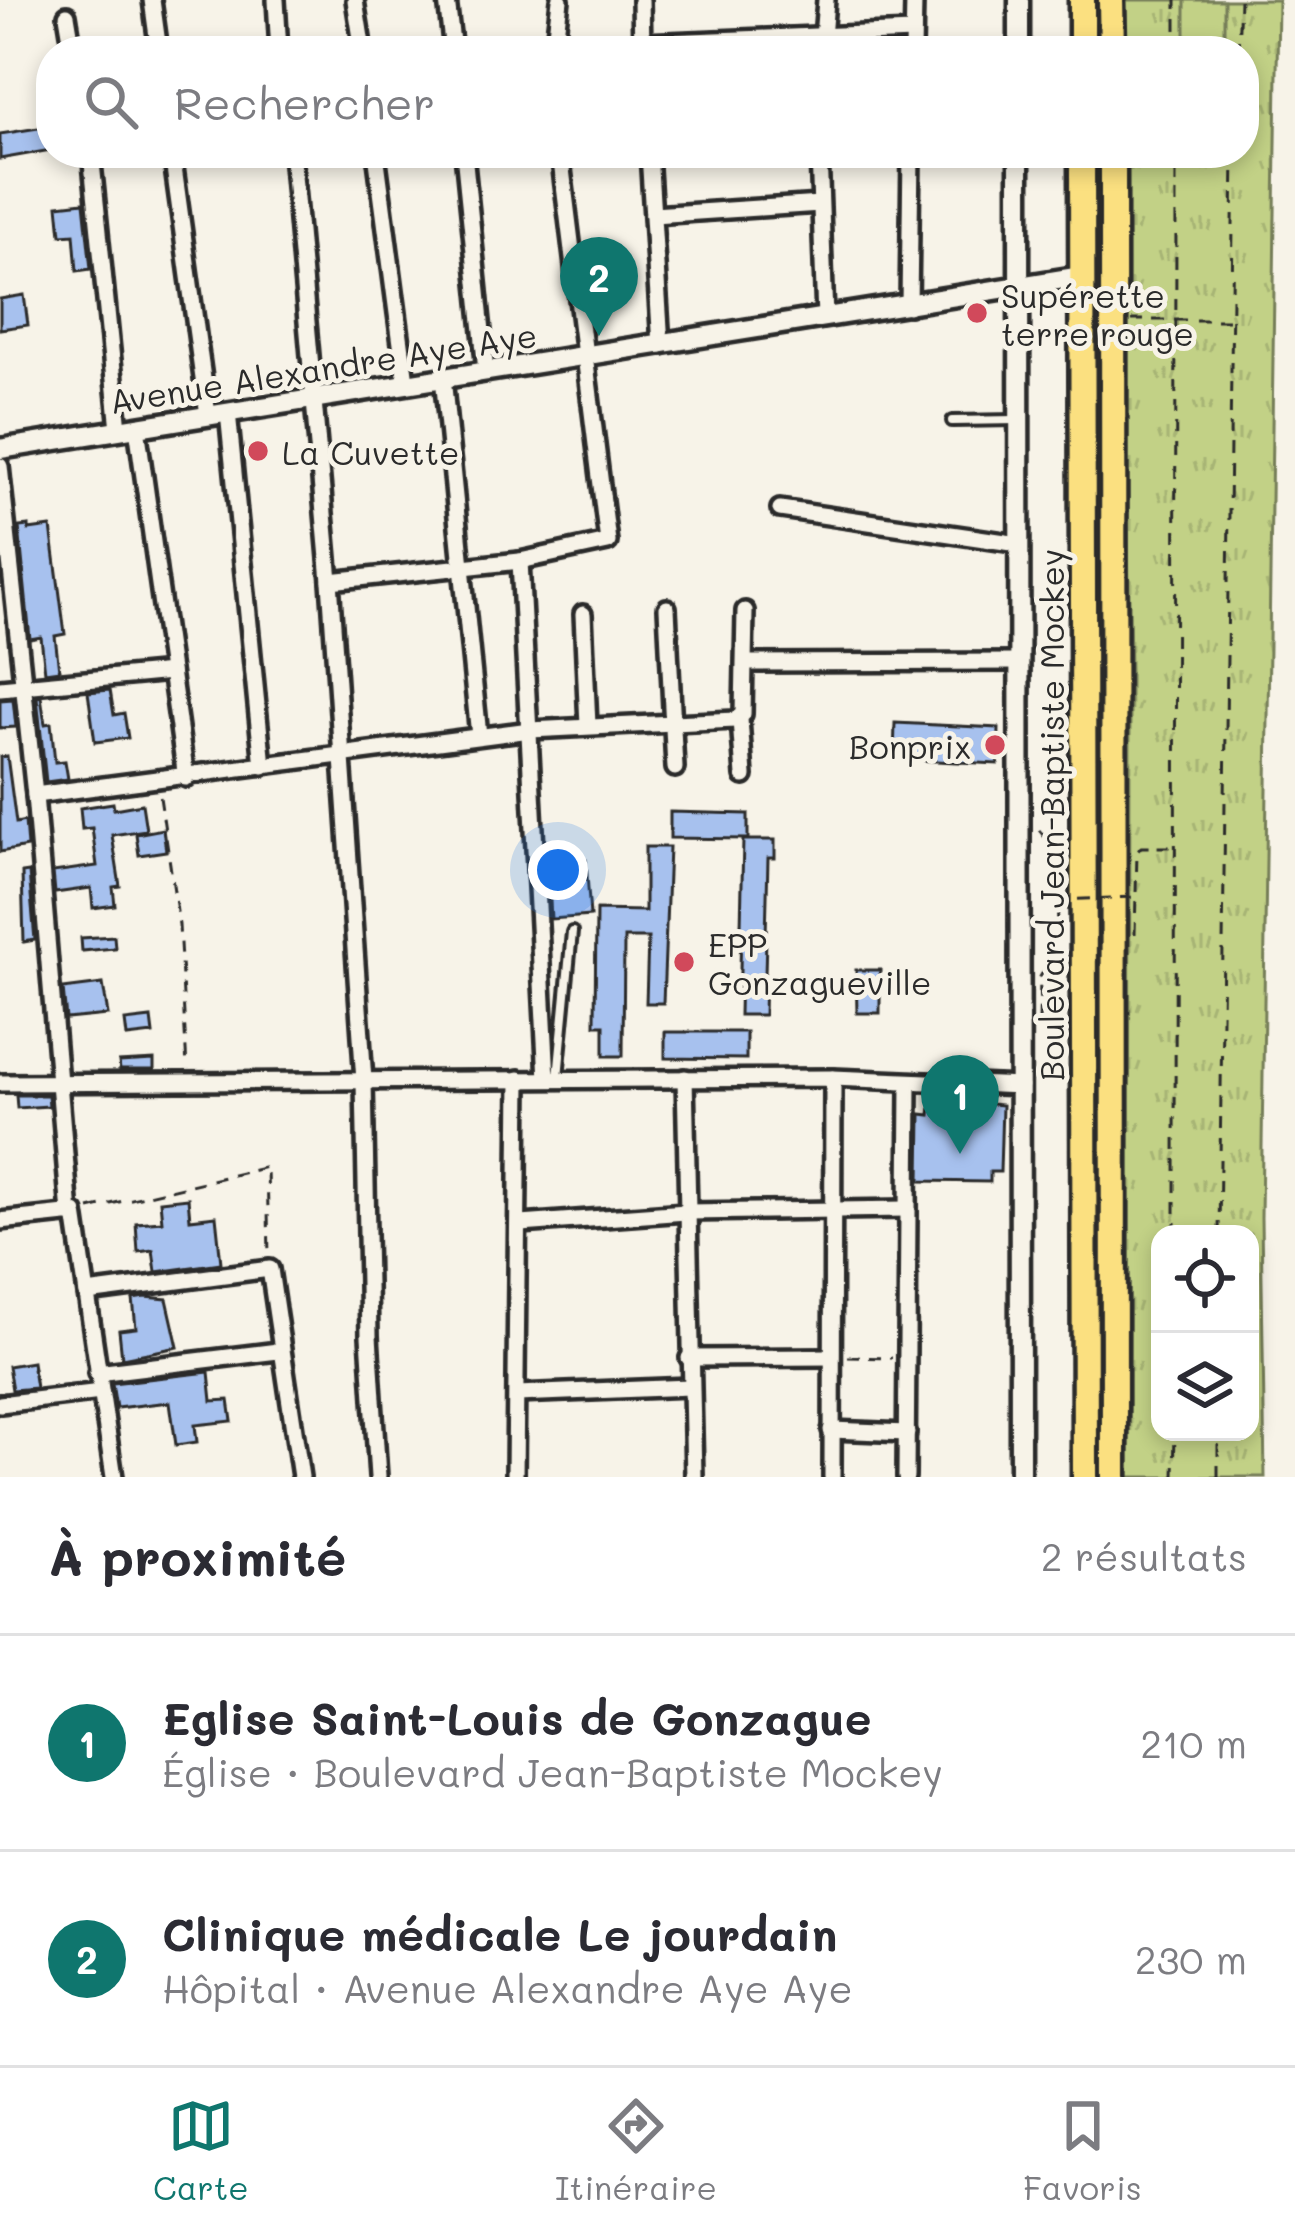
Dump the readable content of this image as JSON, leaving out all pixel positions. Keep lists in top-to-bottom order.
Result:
{
  "streets": {
    "highway": ["Boulevard Jean-Baptiste Mockey"],
    "street": ["Avenue Alexandre Aye Aye"]
  },
  "crossings": [
    ["Avenue Alexandre Aye Aye", "Boulevard Jean-Baptiste Mockey"]
  ],
  "places": [
    "Supérette terre rouge",
    "La Cuvette",
    "Bonprix",
    "EPP Gonzagueville"
  ],
  "page": {
    "search": "Rechercher",
    "pins": ["2", "1"],
    "heading": ["À proximité", "2 résultats"],
    "list": [
      {
        "mark": "1",
        "name": "Eglise Saint-Louis de Gonzague",
        "note": "Église · Boulevard Jean-Baptiste Mockey",
        "value": "210 m"
      },
      {
        "mark": "2",
        "name": "Clinique médicale Le jourdain",
        "note": "Hôpital · Avenue Alexandre Aye Aye",
        "value": "230 m"
      }
    ],
    "nav": ["Carte", "Itinéraire", "Favoris"]
  }
}
